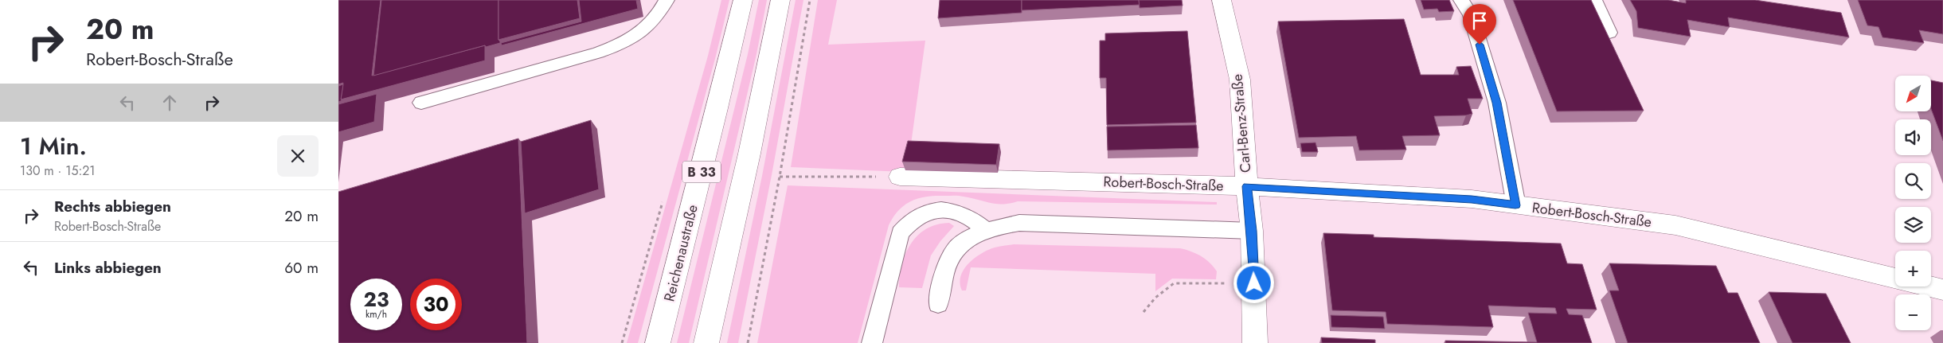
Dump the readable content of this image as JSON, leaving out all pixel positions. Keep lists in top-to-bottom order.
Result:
{
  "streets": {
    "street": [
      "Carl-Benz-Straße",
      "B 33",
      "Robert-Bosch-Straße",
      "Reichenaustraße"
    ]
  },
  "crossings": [
    ["Carl-Benz-Straße", "Robert-Bosch-Straße"]
  ],
  "north": "bottom left",
  "page": {
    "turn": ["20 m", "Robert-Bosch-Straße"],
    "map_buttons": ["+", "−"],
    "heading": ["1 Min.", "130 m · 15:21"],
    "list": [
      {
        "name": "Rechts abbiegen",
        "note": "Robert-Bosch-Straße",
        "value": "20 m"
      },
      {
        "name": "Links abbiegen",
        "value": "60 m"
      }
    ],
    "speed": "23 km/h",
    "limit": "30"
  }
}
